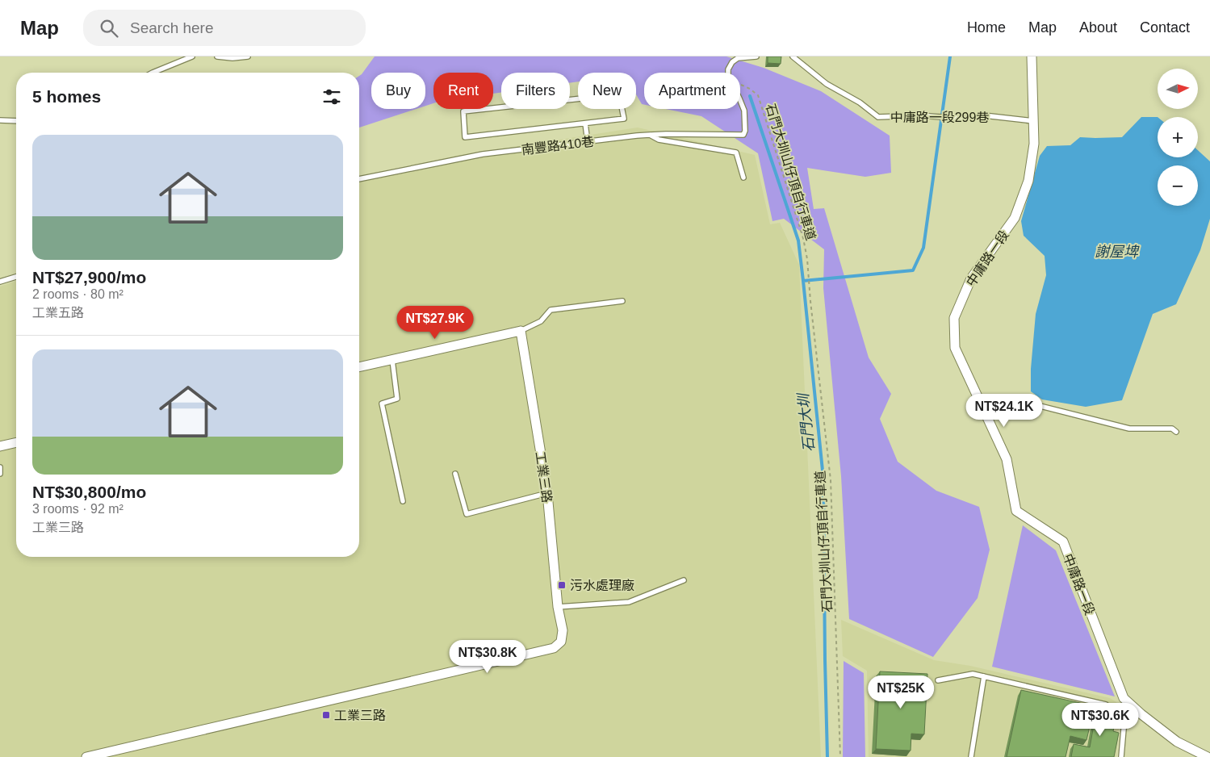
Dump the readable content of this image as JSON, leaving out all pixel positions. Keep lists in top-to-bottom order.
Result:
{
  "streets": {
    "street": ["中庸路一段", "工業三路"],
    "lane": ["中庸路一段299巷", "南豐路410巷"],
    "path": ["石門大圳山仔頂自行車道"]
  },
  "crossings": [
    ["中庸路一段299巷", "中庸路一段"]
  ],
  "water": ["謝屋埤", "石門大圳"],
  "places": {
    "transit": ["污水處理廠", "工業三路"]
  },
  "north": "right",
  "page": {
    "header": "Map",
    "search": "Search here",
    "nav": [
      "Home",
      "Map",
      "About",
      "Contact"
    ],
    "map_buttons": ["+", "−"],
    "chip": [
      "Buy",
      "Rent",
      "Filters",
      "New",
      "Apartment"
    ],
    "heading": "5 homes",
    "list": [
      {
        "name": "NT$27,900/mo",
        "note": "2 rooms · 80 m² · 工業五路"
      },
      {
        "name": "NT$30,800/mo",
        "note": "3 rooms · 92 m² · 工業三路"
      }
    ],
    "price": [
      "NT$27.9K",
      "NT$24.1K",
      "NT$30.8K",
      "NT$25K",
      "NT$30.6K"
    ]
  }
}
